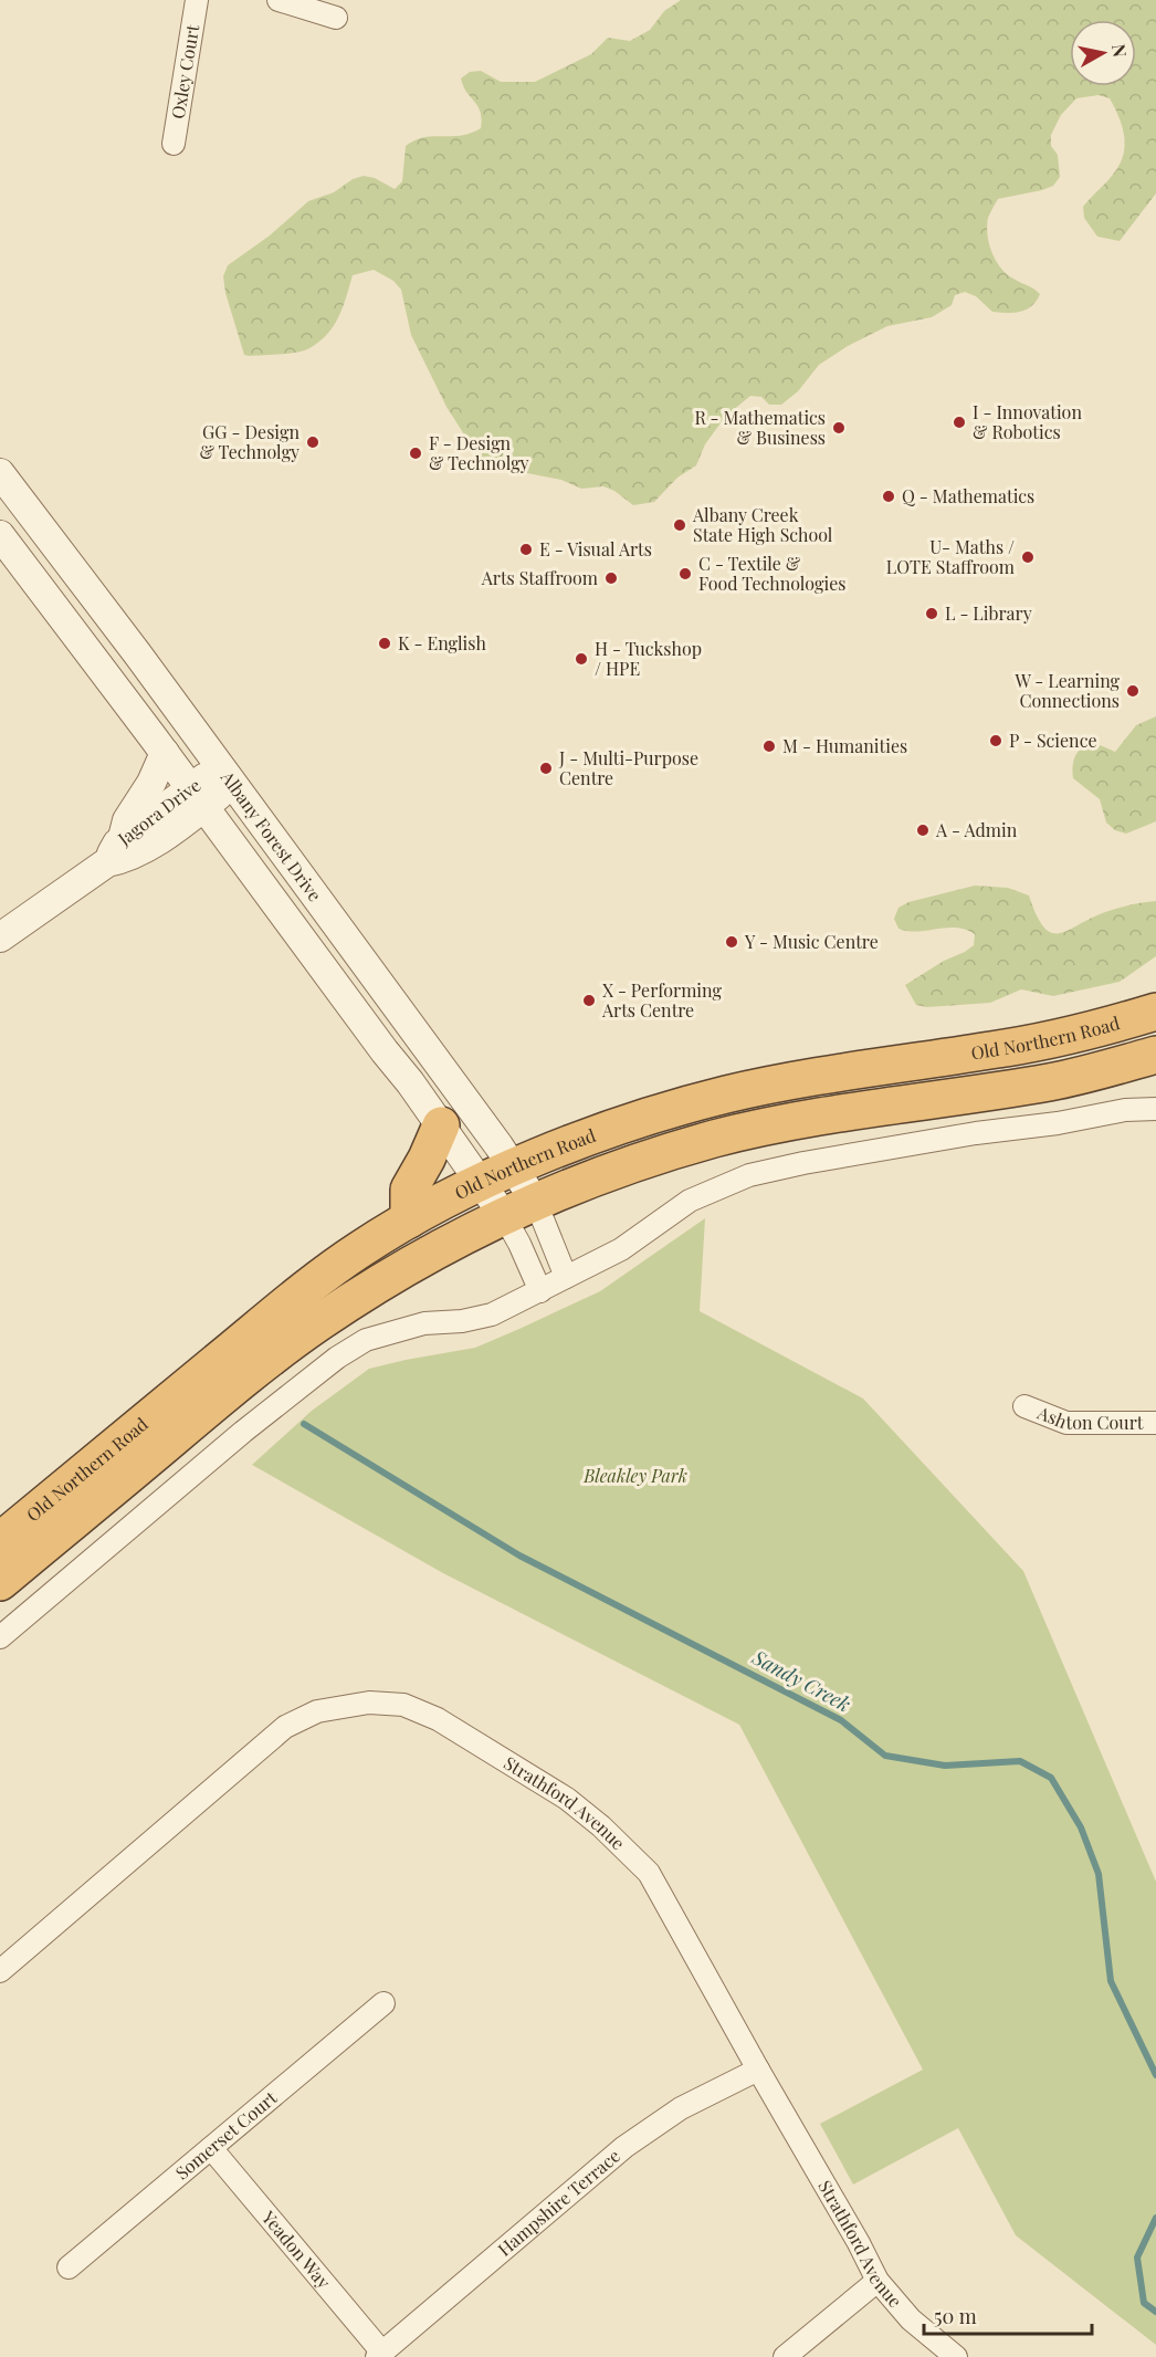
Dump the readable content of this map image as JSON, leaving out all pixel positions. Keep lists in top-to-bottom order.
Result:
{
  "streets": {
    "highway": ["Old Northern Road"],
    "street": [
      "Oxley Court",
      "Jagora Drive",
      "Albany Forest Drive",
      "Ashton Court",
      "Strathford Avenue",
      "Somerset Court",
      "Hampshire Terrace",
      "Yeadon Way"
    ]
  },
  "crossings": [
    ["Jagora Drive", "Albany Forest Drive"],
    ["Albany Forest Drive", "Old Northern Road"],
    ["Strathford Avenue", "Hampshire Terrace"],
    ["Somerset Court", "Yeadon Way"],
    ["Hampshire Terrace", "Yeadon Way"]
  ],
  "water": ["Sandy Creek"],
  "parks": ["Bleakley Park"],
  "places": [
    "I - Innovation & Robotics",
    "R - Mathematics & Business",
    "GG - Design & Technolgy",
    "F - Design & Technolgy",
    "Q - Mathematics",
    "Albany Creek State High School",
    "E - Visual Arts",
    "U- Maths / LOTE Staffroom",
    "C - Textile & Food Technologies",
    "Arts Staffroom",
    "L - Library",
    "K - English",
    "H - Tuckshop / HPE",
    "W - Learning Connections",
    "P - Science",
    "M - Humanities",
    "J - Multi-Purpose Centre",
    "A - Admin",
    "Y - Music Centre",
    "X - Performing Arts Centre"
  ],
  "scale_bar": "50 m",
  "north": "right"
}
